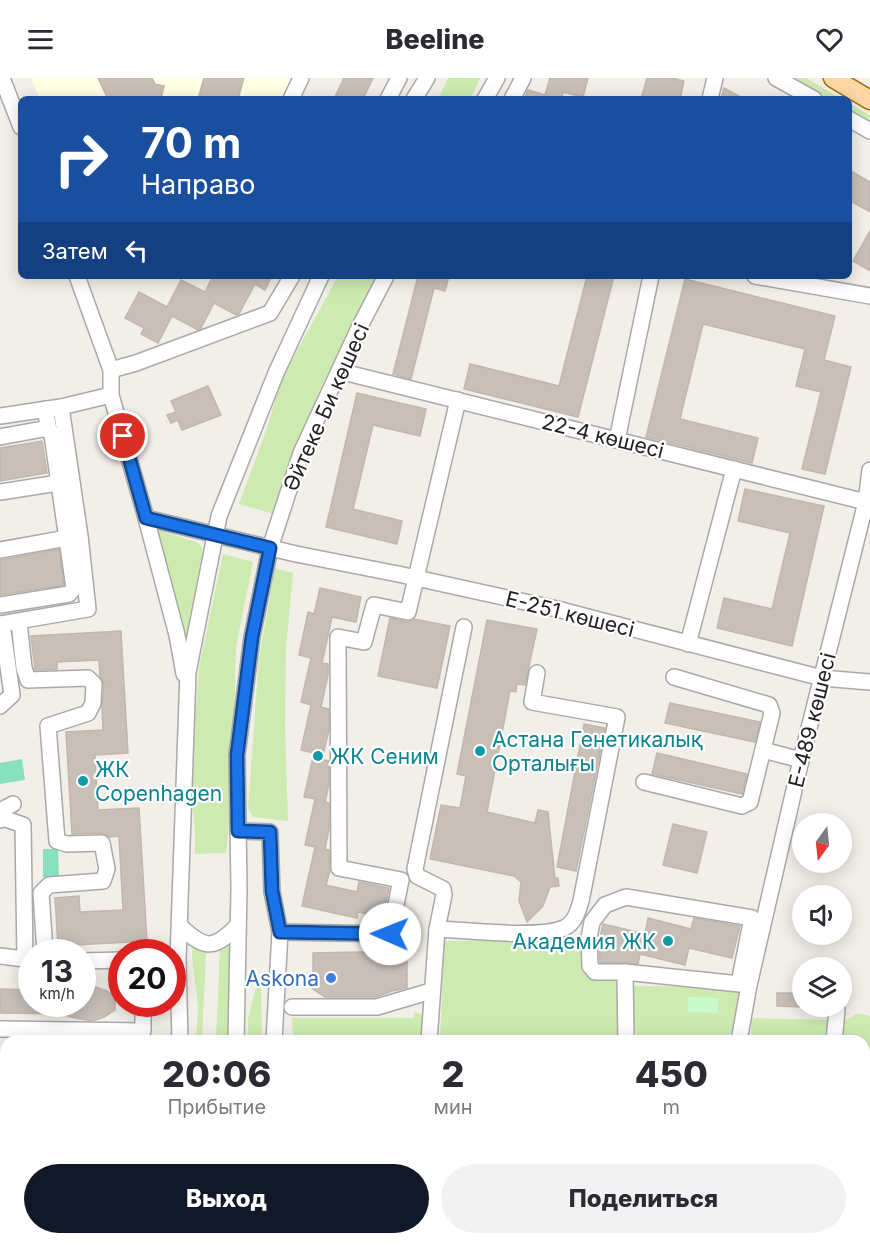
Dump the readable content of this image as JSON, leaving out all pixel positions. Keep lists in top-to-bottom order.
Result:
{
  "streets": {
    "street": [
      "Әйтеке Би көшесі",
      "22-4 көшесі",
      "Е-251 көшесі",
      "Е-489 көшесі"
    ]
  },
  "crossings": [
    ["Әйтеке Би көшесі", "22-4 көшесі"],
    ["Әйтеке Би көшесі", "Е-251 көшесі"],
    ["22-4 көшесі", "Е-489 көшесі"],
    ["Е-251 көшесі", "Е-489 көшесі"]
  ],
  "places": [
    "Астана Генетикалық Орталығы",
    "ЖК Сеним",
    "ЖК Copenhagen",
    "Академия ЖК",
    "Askona"
  ],
  "north": "bottom",
  "page": {
    "header": "Beeline",
    "turn": ["70 m", "Направо"],
    "then": "Затем",
    "speed": "13 km/h",
    "limit": "20",
    "eta": [
      "20:06",
      "Прибытие",
      "2",
      "мин",
      "450",
      "m"
    ],
    "buttons": ["Выход", "Поделиться"]
  }
}
